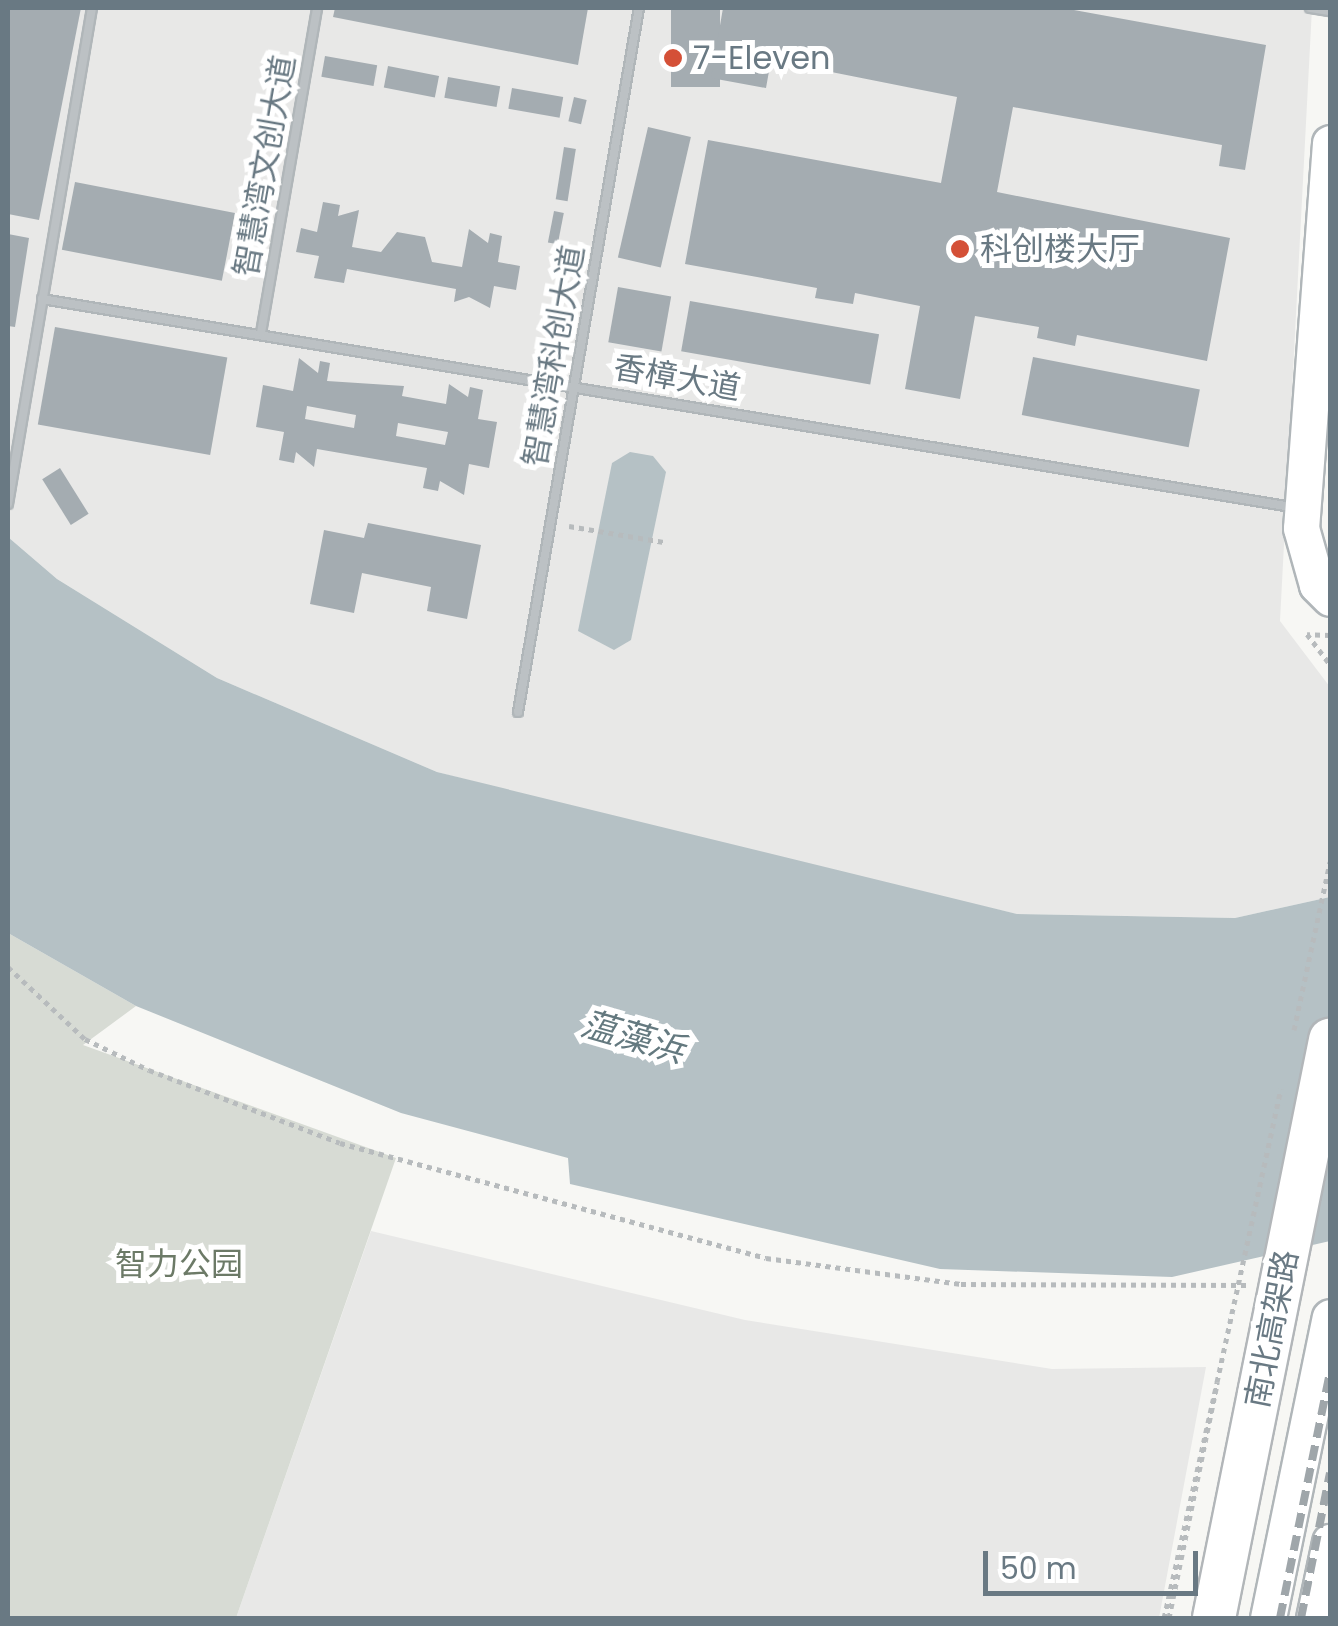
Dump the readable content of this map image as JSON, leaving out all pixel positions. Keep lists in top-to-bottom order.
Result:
{
  "streets": {
    "highway": ["南北高架路"],
    "lane": ["智慧湾文创大道", "智慧湾科创大道", "香樟大道"]
  },
  "crossings": [
    ["智慧湾文创大道", "香樟大道"],
    ["智慧湾科创大道", "香樟大道"]
  ],
  "water": ["蕰藻浜"],
  "parks": ["智力公园"],
  "places": ["7-Eleven", "科创楼大厅"],
  "scale_bar": "50 m"
}
